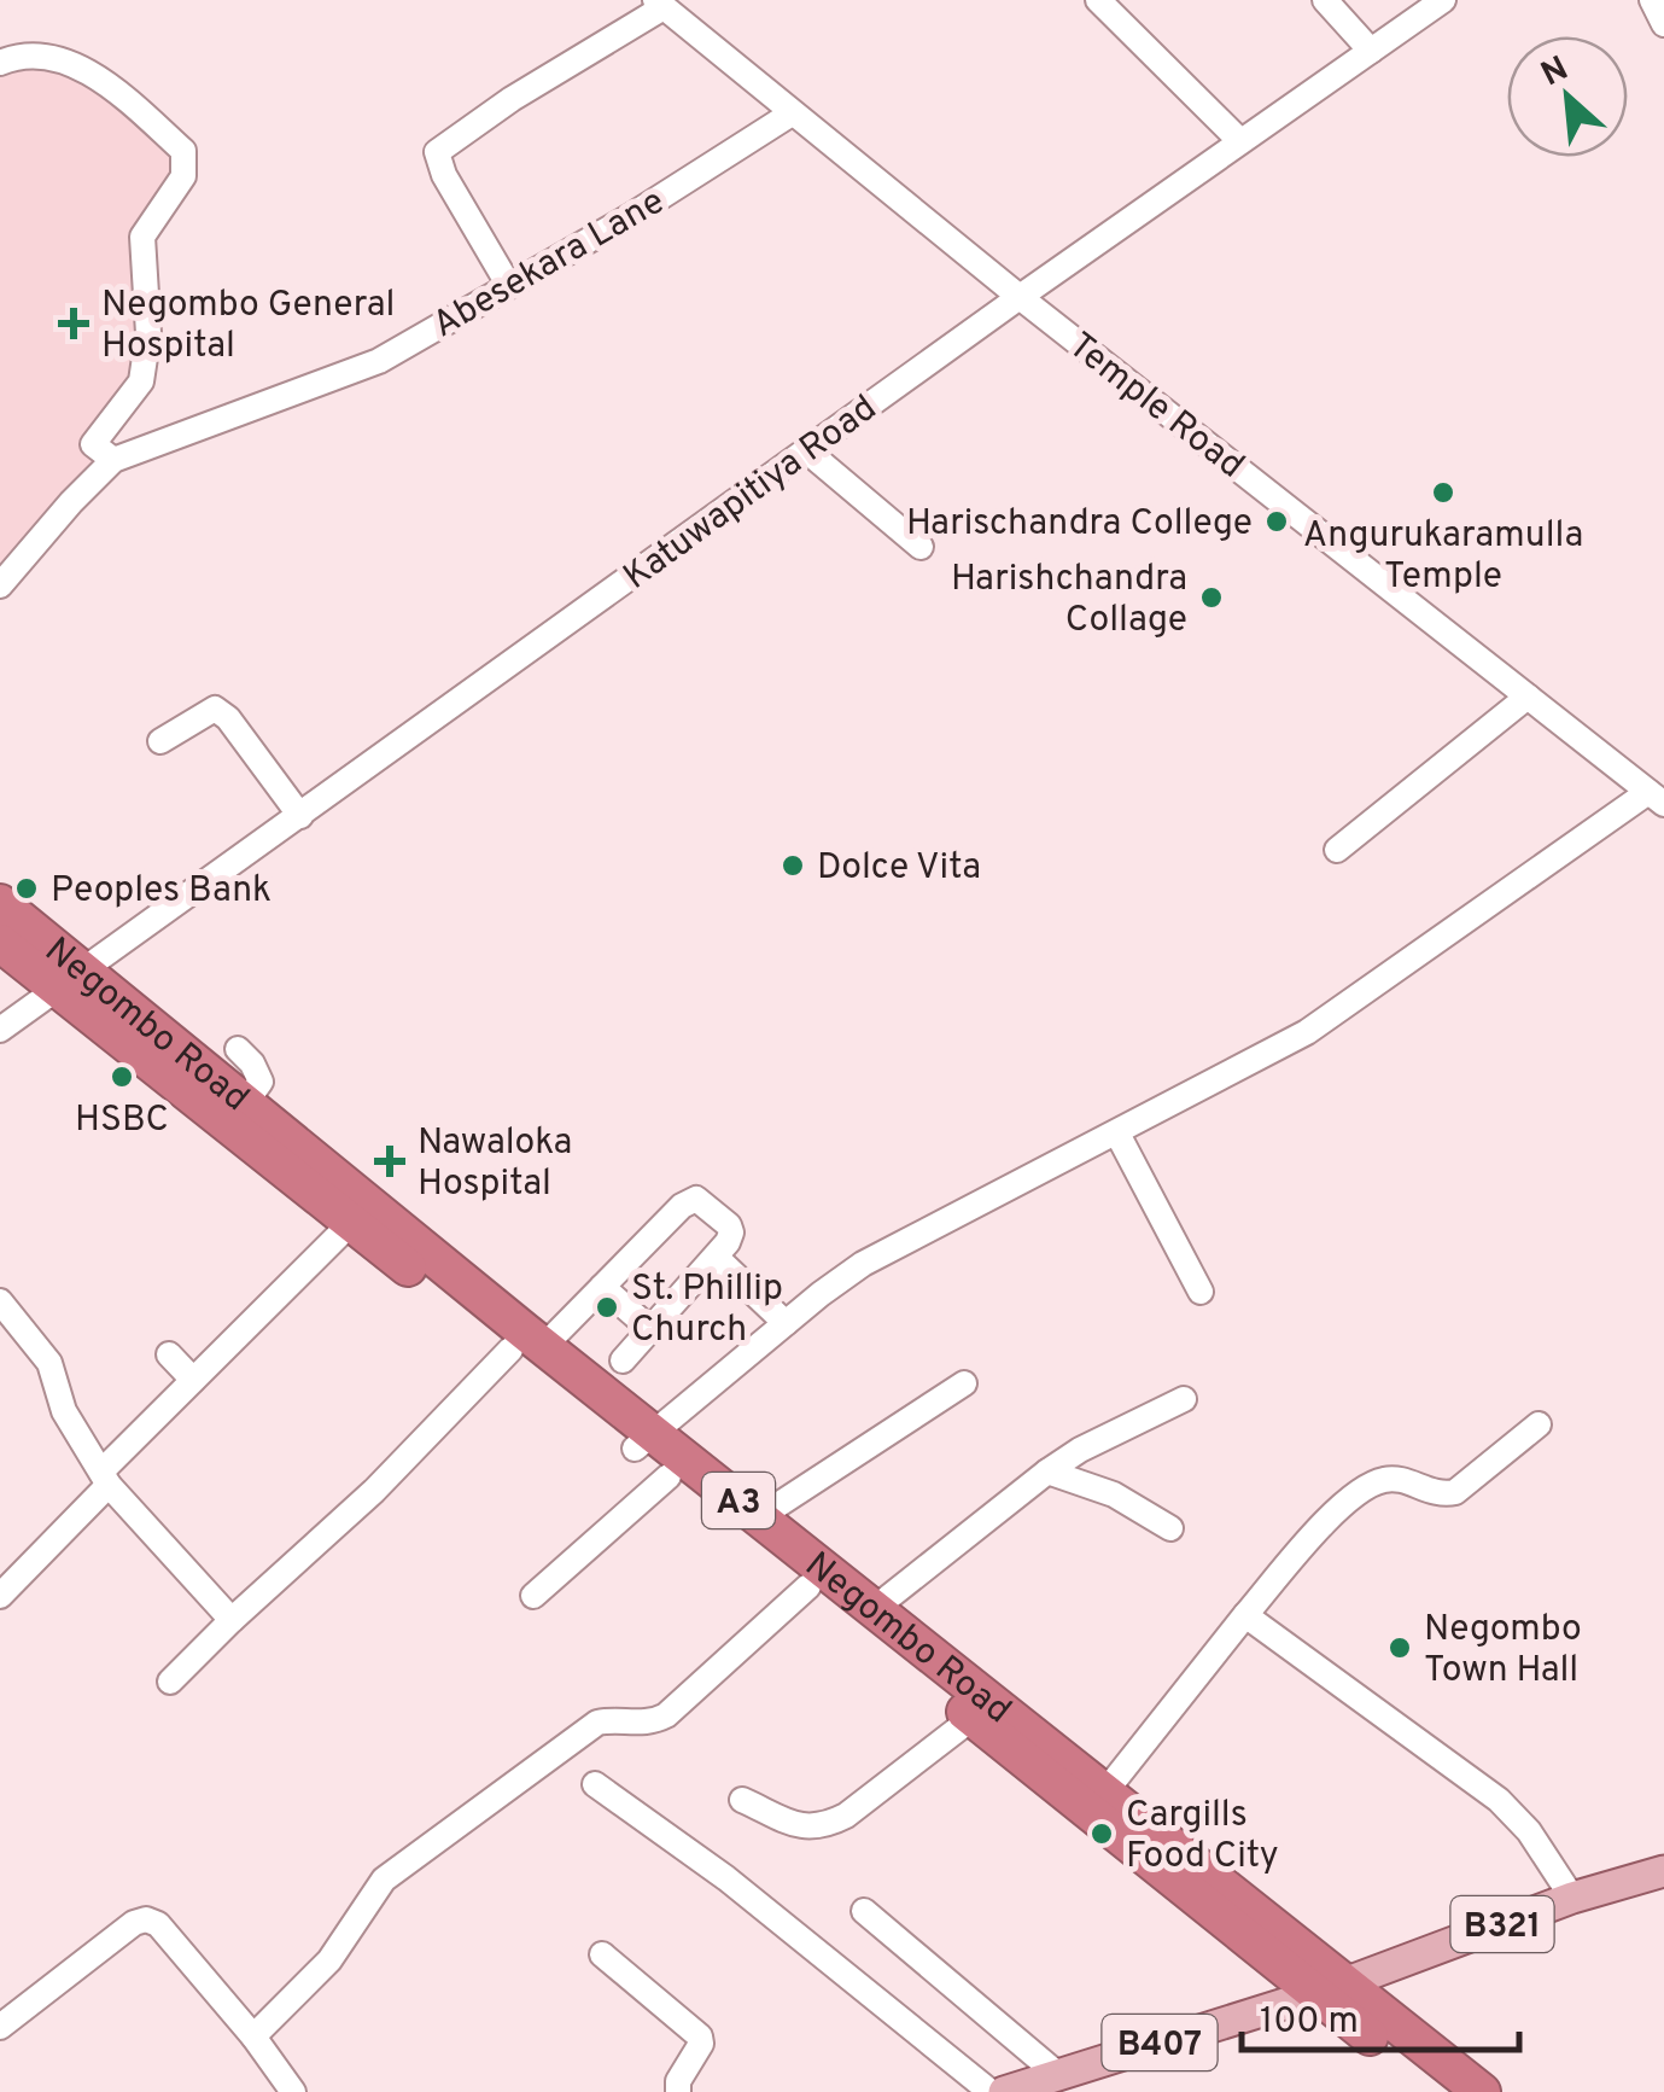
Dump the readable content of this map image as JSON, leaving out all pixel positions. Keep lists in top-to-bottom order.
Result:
{
  "streets": {
    "highway": ["Negombo Road", "A3"],
    "main road": ["B321", "B407"],
    "street": ["Abesekara Lane", "Temple Road", "Katuwapitiya Road"]
  },
  "crossings": [
    ["Abesekara Lane", "Temple Road"],
    ["Temple Road", "Katuwapitiya Road"],
    ["Katuwapitiya Road", "Negombo Road"],
    ["Negombo Road", "B321"],
    ["Negombo Road", "B407"],
    ["B321", "B407"]
  ],
  "places": {
    "health": ["Negombo General Hospital", "Nawaloka Hospital"],
    "other": [
      "Angurukaramulla Temple",
      "Harischandra College",
      "Harishchandra Collage",
      "Dolce Vita",
      "Peoples Bank",
      "HSBC",
      "St. Phillip Church",
      "Negombo Town Hall",
      "Cargills Food City"
    ]
  },
  "scale_bar": "100 m",
  "north": "top left"
}
